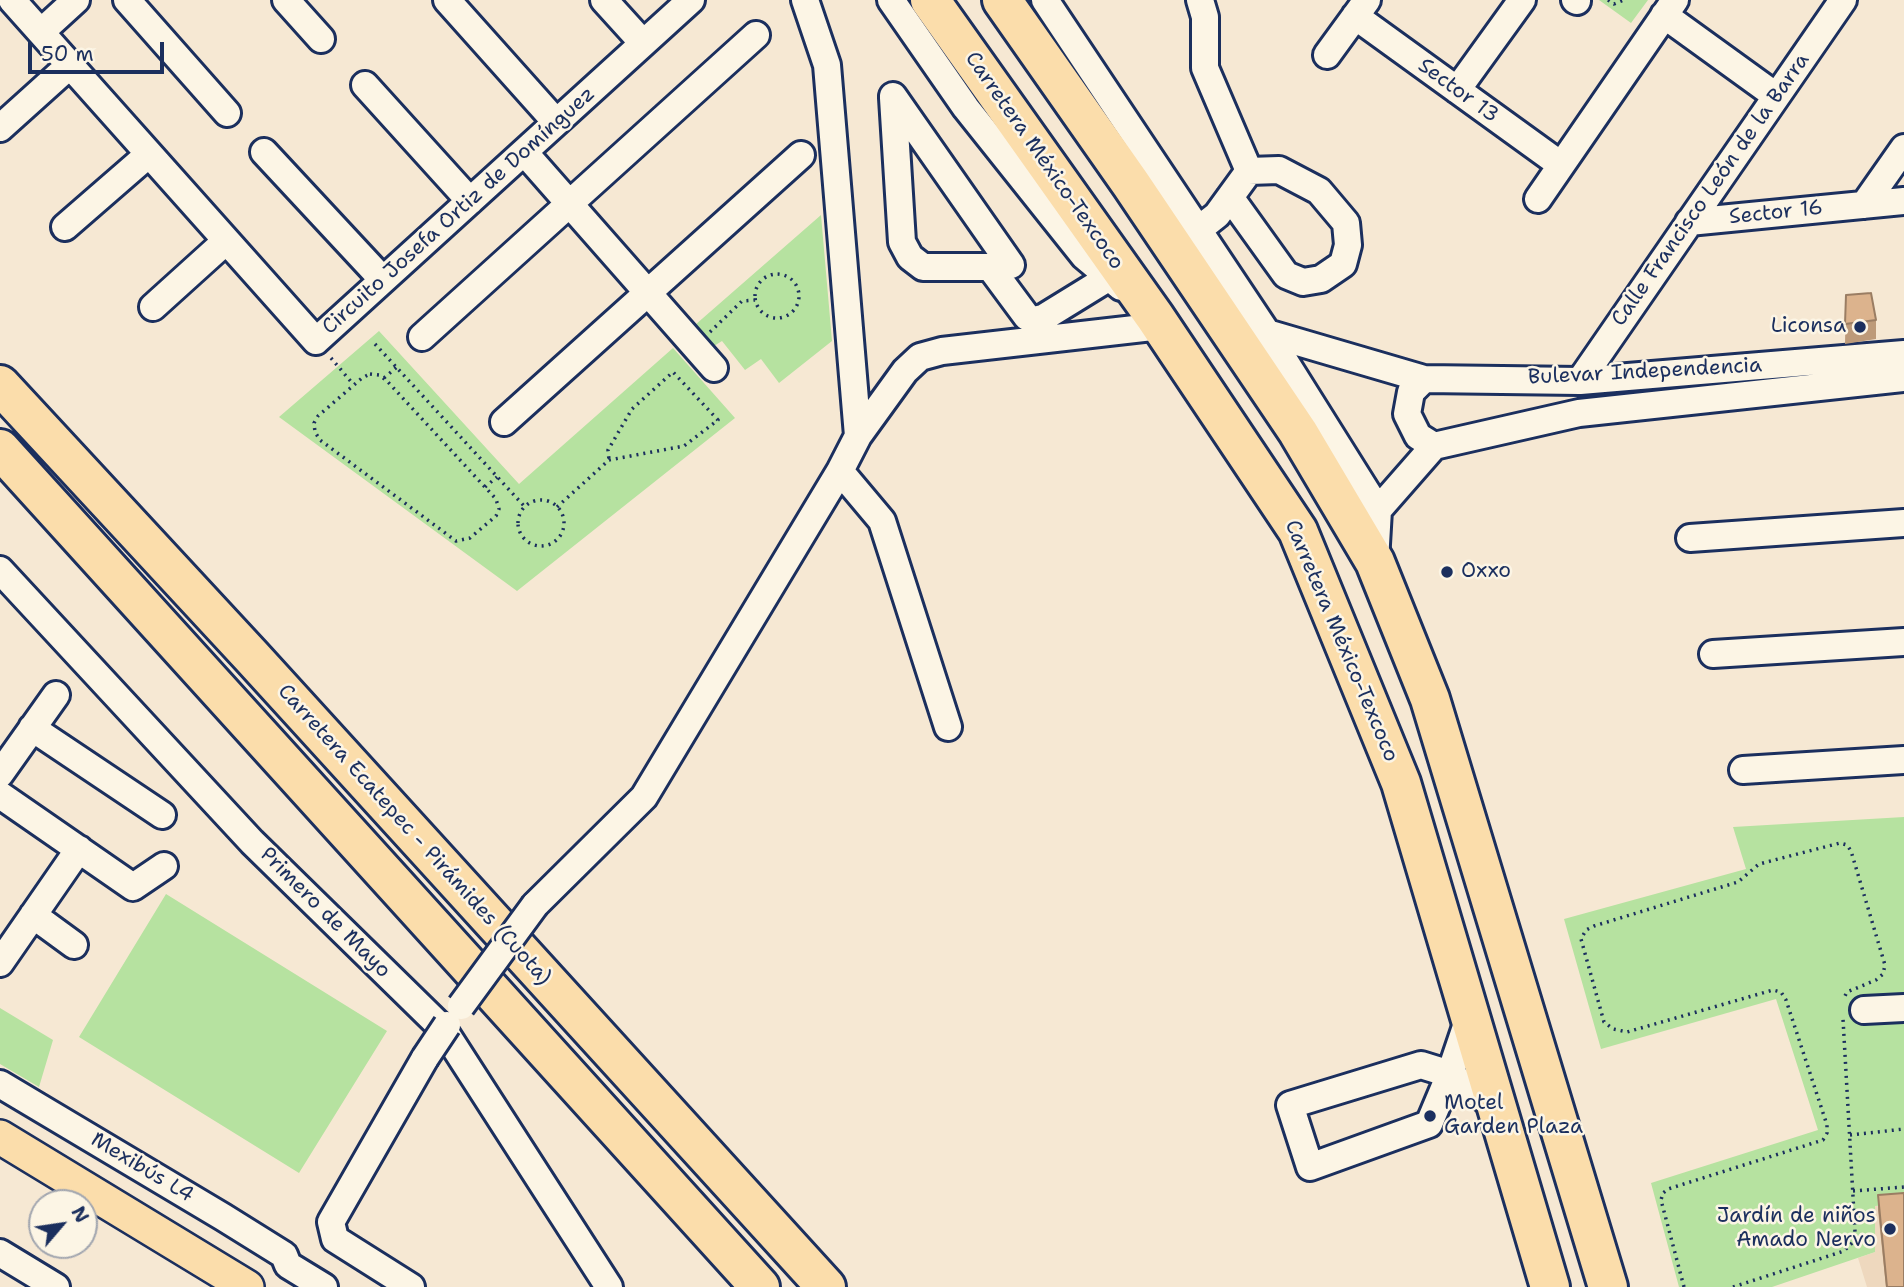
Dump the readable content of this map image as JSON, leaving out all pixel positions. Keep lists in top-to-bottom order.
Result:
{
  "streets": {
    "highway": ["Carretera México-Texcoco", "Carretera Ecatepec - Pirámides (Cuota)"],
    "street": [
      "Sector 13",
      "Calle Francisco León de la Barra",
      "Circuito Josefa Ortiz de Domínguez",
      "Sector 16",
      "Bulevar Independencia",
      "Primero de Mayo",
      "Mexibús L4"
    ]
  },
  "crossings": [
    ["Calle Francisco León de la Barra", "Sector 16"],
    ["Calle Francisco León de la Barra", "Bulevar Independencia"]
  ],
  "places": [
    "Liconsa",
    "Oxxo",
    "Motel Garden Plaza",
    "Jardín de niños Amado Nervo"
  ],
  "scale_bar": "50 m",
  "north": "top right"
}
